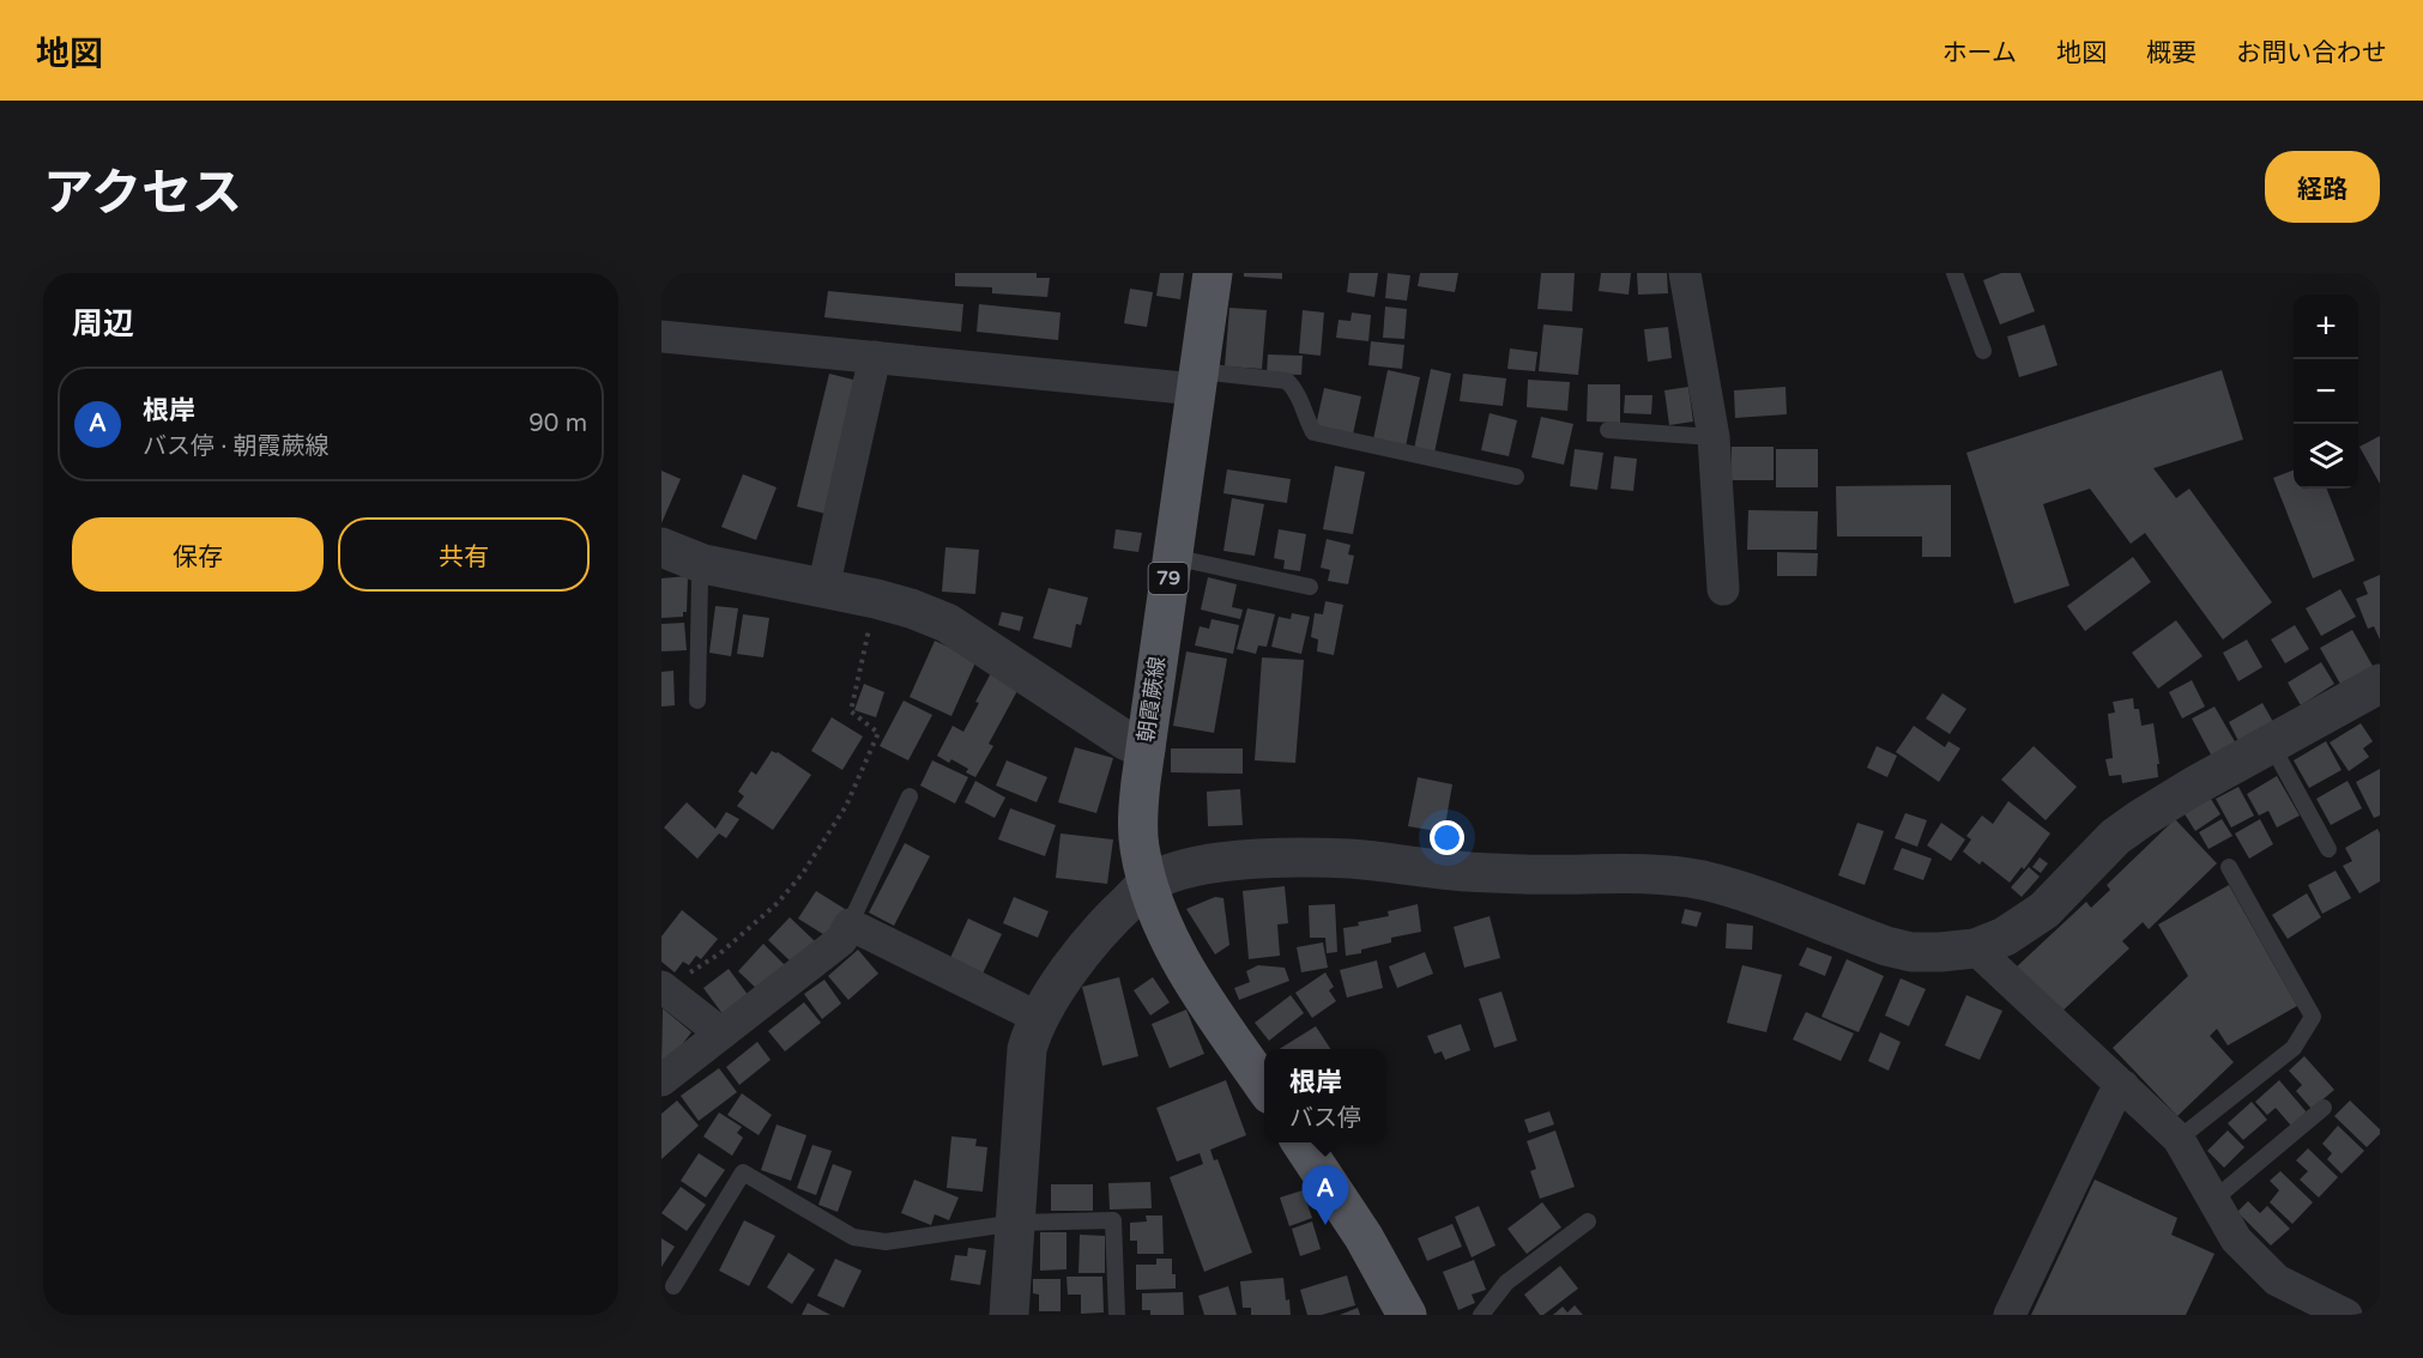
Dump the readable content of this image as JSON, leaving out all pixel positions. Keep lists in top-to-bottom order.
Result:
{
  "streets": {
    "main road": ["79", "朝霞蕨線"]
  },
  "page": {
    "header": "地図",
    "nav": [
      "ホーム",
      "地図",
      "概要",
      "お問い合わせ"
    ],
    "title": "アクセス",
    "buttons": [
      "経路",
      ["保存", "共有"]
    ],
    "heading": "周辺",
    "map_buttons": ["+", "−"],
    "list": [
      {
        "mark": "A",
        "name": "根岸",
        "note": "バス停 · 朝霞蕨線",
        "value": "90 m"
      }
    ],
    "popup": ["根岸", "バス停"],
    "pins": "A"
  }
}
